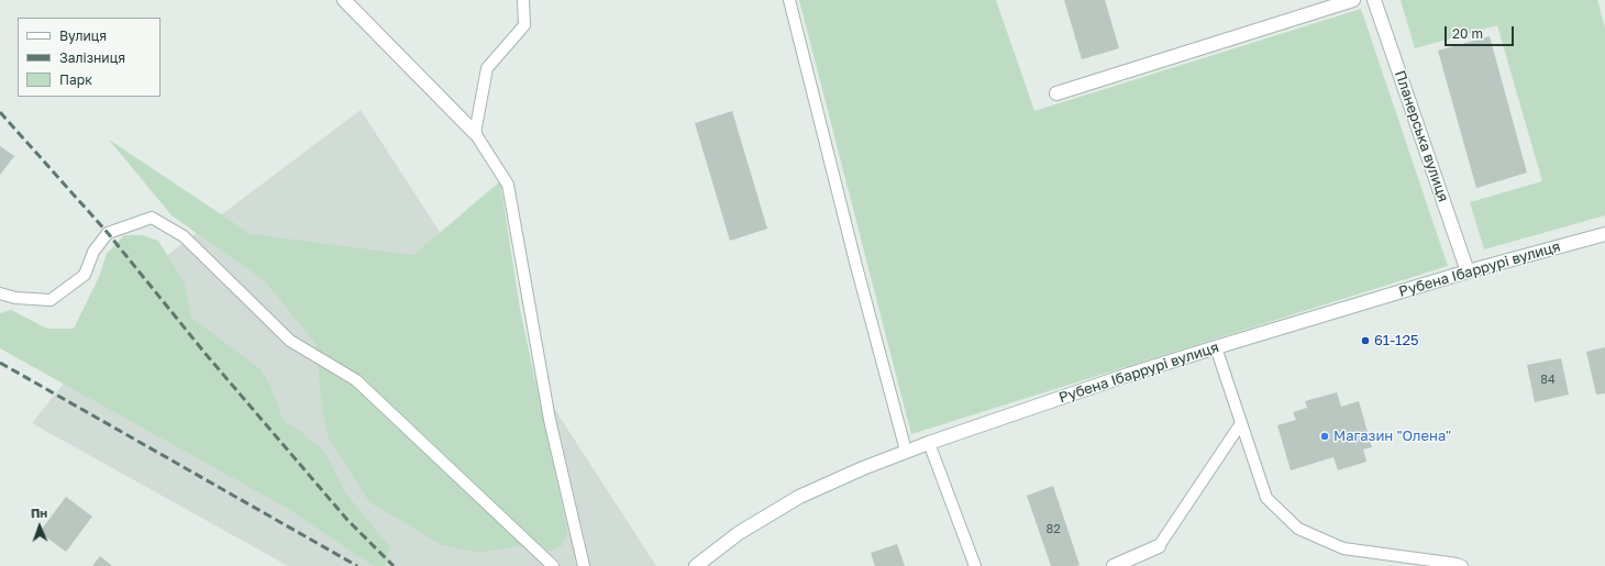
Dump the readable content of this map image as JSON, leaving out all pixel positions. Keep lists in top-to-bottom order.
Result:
{
  "streets": {
    "main road": ["Планерська вулиця", "Рубена Ібаррурі вулиця"]
  },
  "crossings": [
    ["Планерська вулиця", "Рубена Ібаррурі вулиця"]
  ],
  "places": ["61-125", "Магазин \"Олена\""],
  "house_numbers": ["84", "82"],
  "legend": ["Вулиця", "Залізниця", "Парк"],
  "scale_bar": "20 m",
  "north": "top"
}
